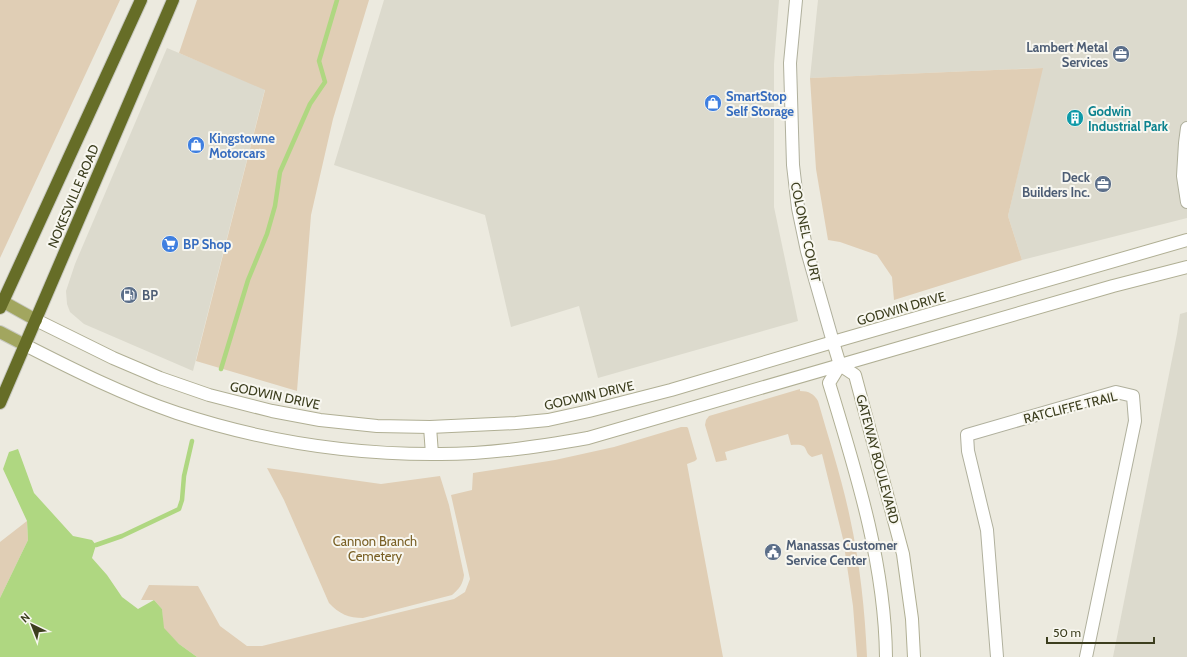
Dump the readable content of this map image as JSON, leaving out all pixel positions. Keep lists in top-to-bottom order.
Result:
{
  "streets": {
    "highway": ["NOKESVILLE ROAD"],
    "main road": ["GODWIN DRIVE"],
    "street": ["COLONEL COURT", "RATCLIFFE TRAIL", "GATEWAY BOULEVARD"]
  },
  "crossings": [
    ["NOKESVILLE ROAD", "GODWIN DRIVE"],
    ["COLONEL COURT", "GODWIN DRIVE"]
  ],
  "parks": ["Cannon Branch Cemetery"],
  "places": {
    "office": ["Lambert Metal Services", "Deck Builders Inc."],
    "shop": ["SmartStop Self Storage", "Kingstowne Motorcars"],
    "building": ["Godwin Industrial Park"],
    "supermarket": ["BP Shop"],
    "fuel station": ["BP"],
    "public building": ["Manassas Customer Service Center"]
  },
  "scale_bar": "50 m",
  "north": "top left"
}
